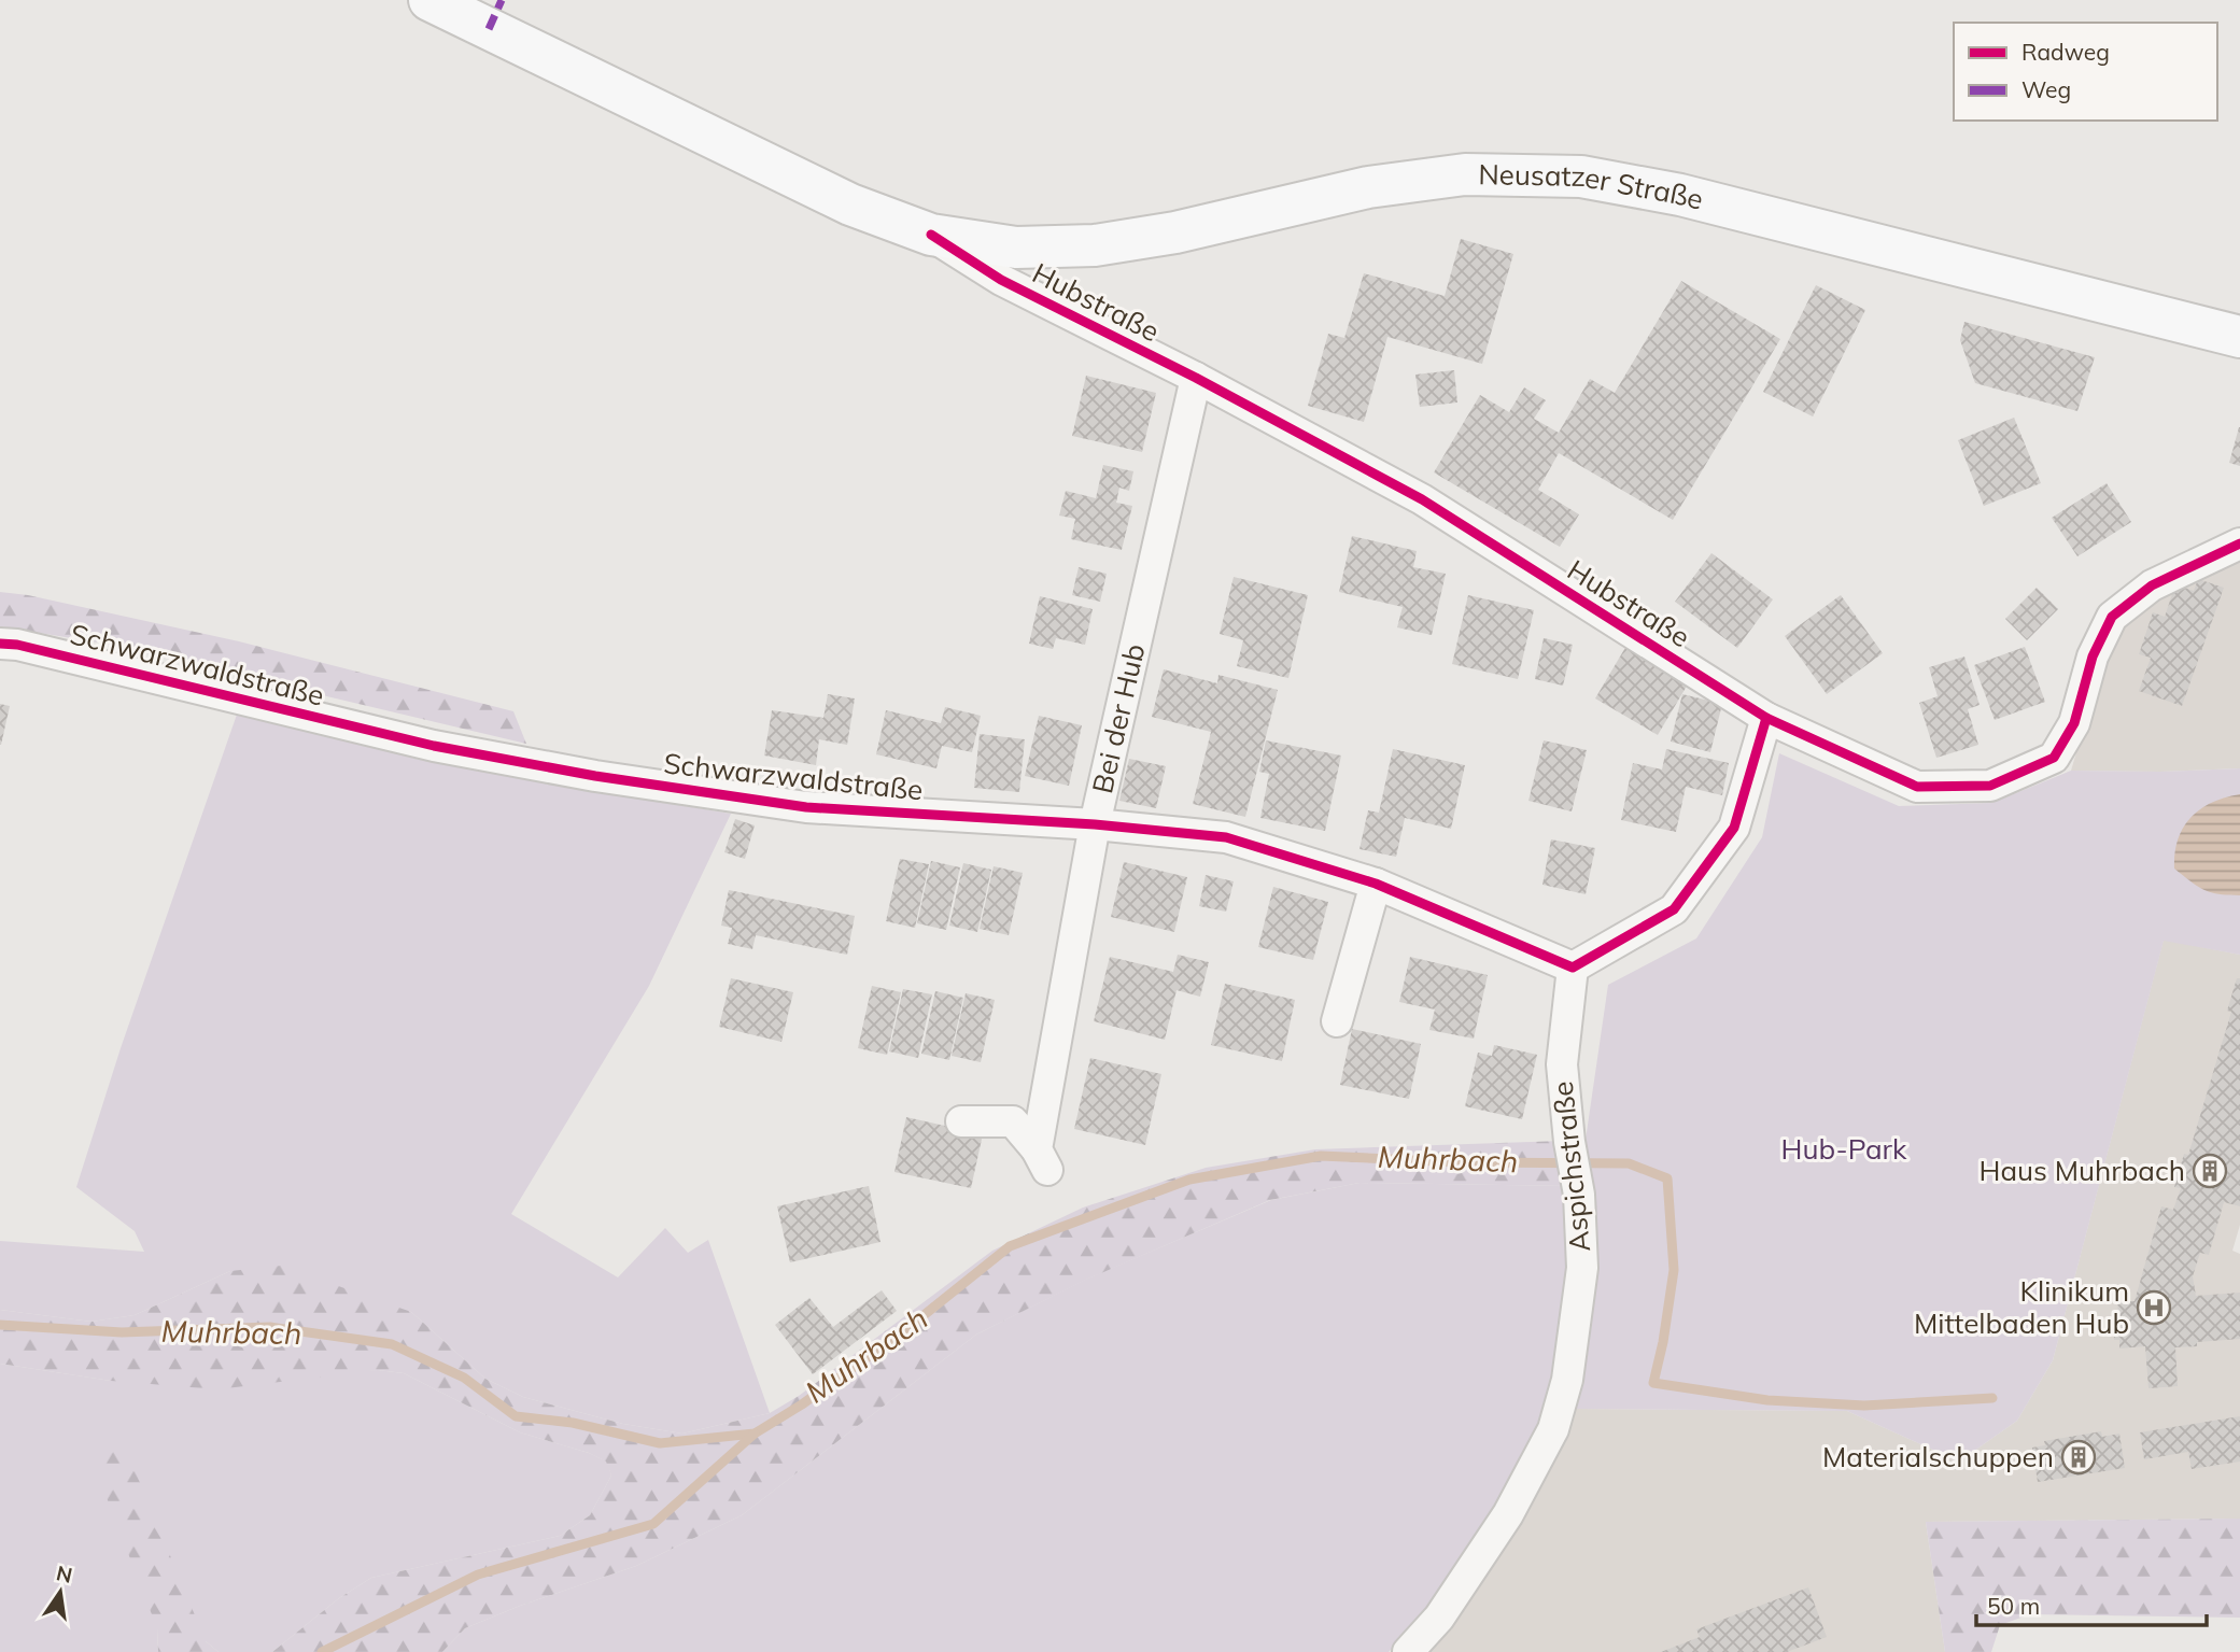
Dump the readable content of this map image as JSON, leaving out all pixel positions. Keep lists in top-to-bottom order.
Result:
{
  "streets": {
    "main road": ["Neusatzer Straße", "Hubstraße"],
    "street": ["Schwarzwaldstraße", "Bei der Hub", "Aspichstraße"]
  },
  "crossings": [
    ["Neusatzer Straße", "Hubstraße"],
    ["Hubstraße", "Bei der Hub"],
    ["Schwarzwaldstraße", "Bei der Hub"],
    ["Schwarzwaldstraße", "Aspichstraße"]
  ],
  "water": ["Muhrbach"],
  "parks": ["Hub-Park"],
  "places": {
    "building": ["Haus Muhrbach", "Materialschuppen"],
    "hospital": ["Klinikum Mittelbaden Hub"]
  },
  "legend": ["Radweg", "Weg"],
  "scale_bar": "50 m",
  "north": "top"
}
